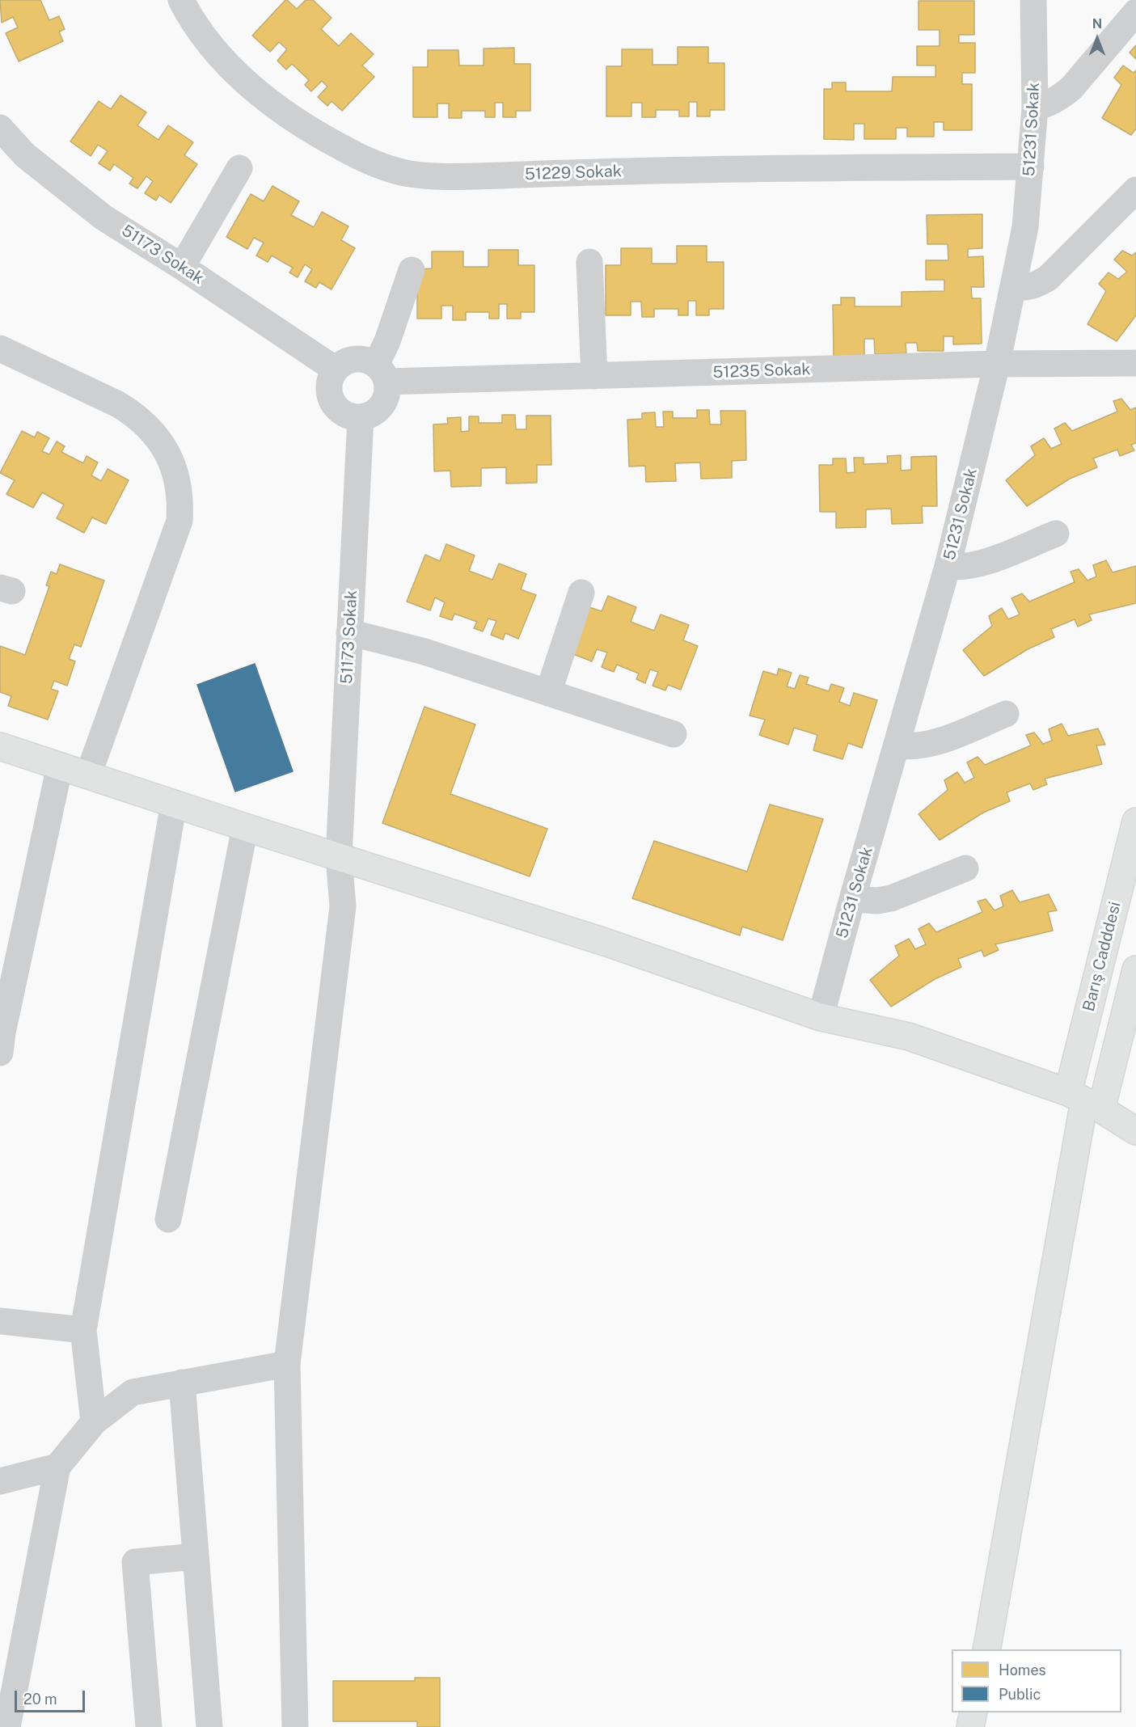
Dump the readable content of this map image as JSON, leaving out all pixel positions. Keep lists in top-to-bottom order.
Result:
{
  "streets": {
    "main road": ["Barış Cadddesi"],
    "street": [
      "51231 Sokak",
      "51229 Sokak",
      "51173 Sokak",
      "51235 Sokak"
    ]
  },
  "crossings": [
    ["51231 Sokak", "51229 Sokak"],
    ["51231 Sokak", "51235 Sokak"],
    ["51173 Sokak", "51235 Sokak"]
  ],
  "legend": ["Homes", "Public"],
  "scale_bar": "20 m",
  "north": "top"
}
